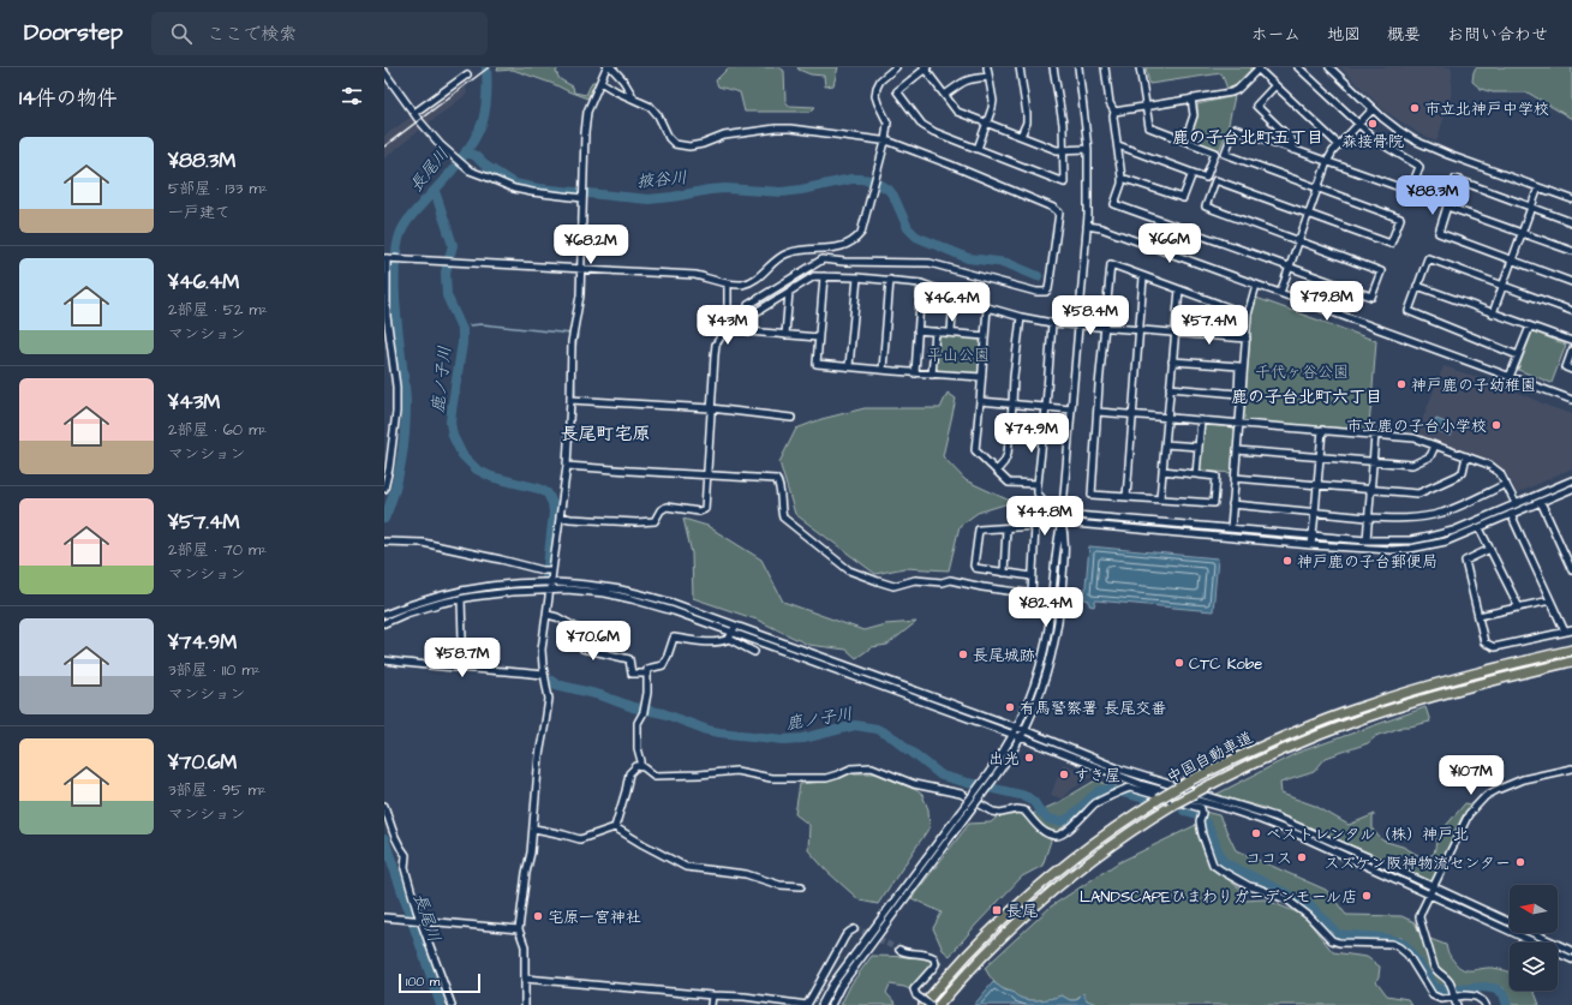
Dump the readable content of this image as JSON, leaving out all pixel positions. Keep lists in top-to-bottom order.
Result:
{
  "streets": {
    "highway": ["中国自動車道"]
  },
  "districts": ["鹿の子台北町五丁目", "鹿の子台北町六丁目", "長尾町宅原"],
  "water": ["長尾川", "掖谷川", "鹿ノ子川"],
  "parks": ["平山公園", "千代ヶ谷公園"],
  "places": {
    "other": [
      "市立北神戸中学校",
      "森接骨院",
      "神戸鹿の子幼稚園",
      "市立鹿の子台小学校",
      "神戸鹿の子台郵便局",
      "長尾城跡",
      "CTC Kobe",
      "有馬警察署 長尾交番",
      "出光",
      "すき屋",
      "ベストレンタル（株）神戸北",
      "ココス",
      "スズケン阪神物流センター",
      "LANDSCAPEひまわりガーデンモール店",
      "宅原一宮神社"
    ],
    "transit": ["長尾"]
  },
  "scale_bar": "100 m",
  "north": "left",
  "page": {
    "header": "Doorstep",
    "search": "ここで検索",
    "nav": [
      "ホーム",
      "地図",
      "概要",
      "お問い合わせ"
    ],
    "heading": "14件の物件",
    "list": [
      {
        "name": "¥88.3M",
        "note": "5部屋 · 133 m² · 一戸建て"
      },
      {
        "name": "¥46.4M",
        "note": "2部屋 · 52 m² · マンション"
      },
      {
        "name": "¥43M",
        "note": "2部屋 · 60 m² · マンション"
      },
      {
        "name": "¥57.4M",
        "note": "2部屋 · 70 m² · マンション"
      },
      {
        "name": "¥74.9M",
        "note": "3部屋 · 110 m² · マンション"
      },
      {
        "name": "¥70.6M",
        "note": "3部屋 · 95 m² · マンション"
      }
    ],
    "price": [
      "¥88.3M",
      "¥66M",
      "¥68.2M",
      "¥79.8M",
      "¥46.4M",
      "¥58.4M",
      "¥43M",
      "¥57.4M",
      "¥74.9M",
      "¥44.8M",
      "¥82.4M",
      "¥70.6M",
      "¥58.7M",
      "¥107M"
    ],
    "scale": "100 m"
  }
}
